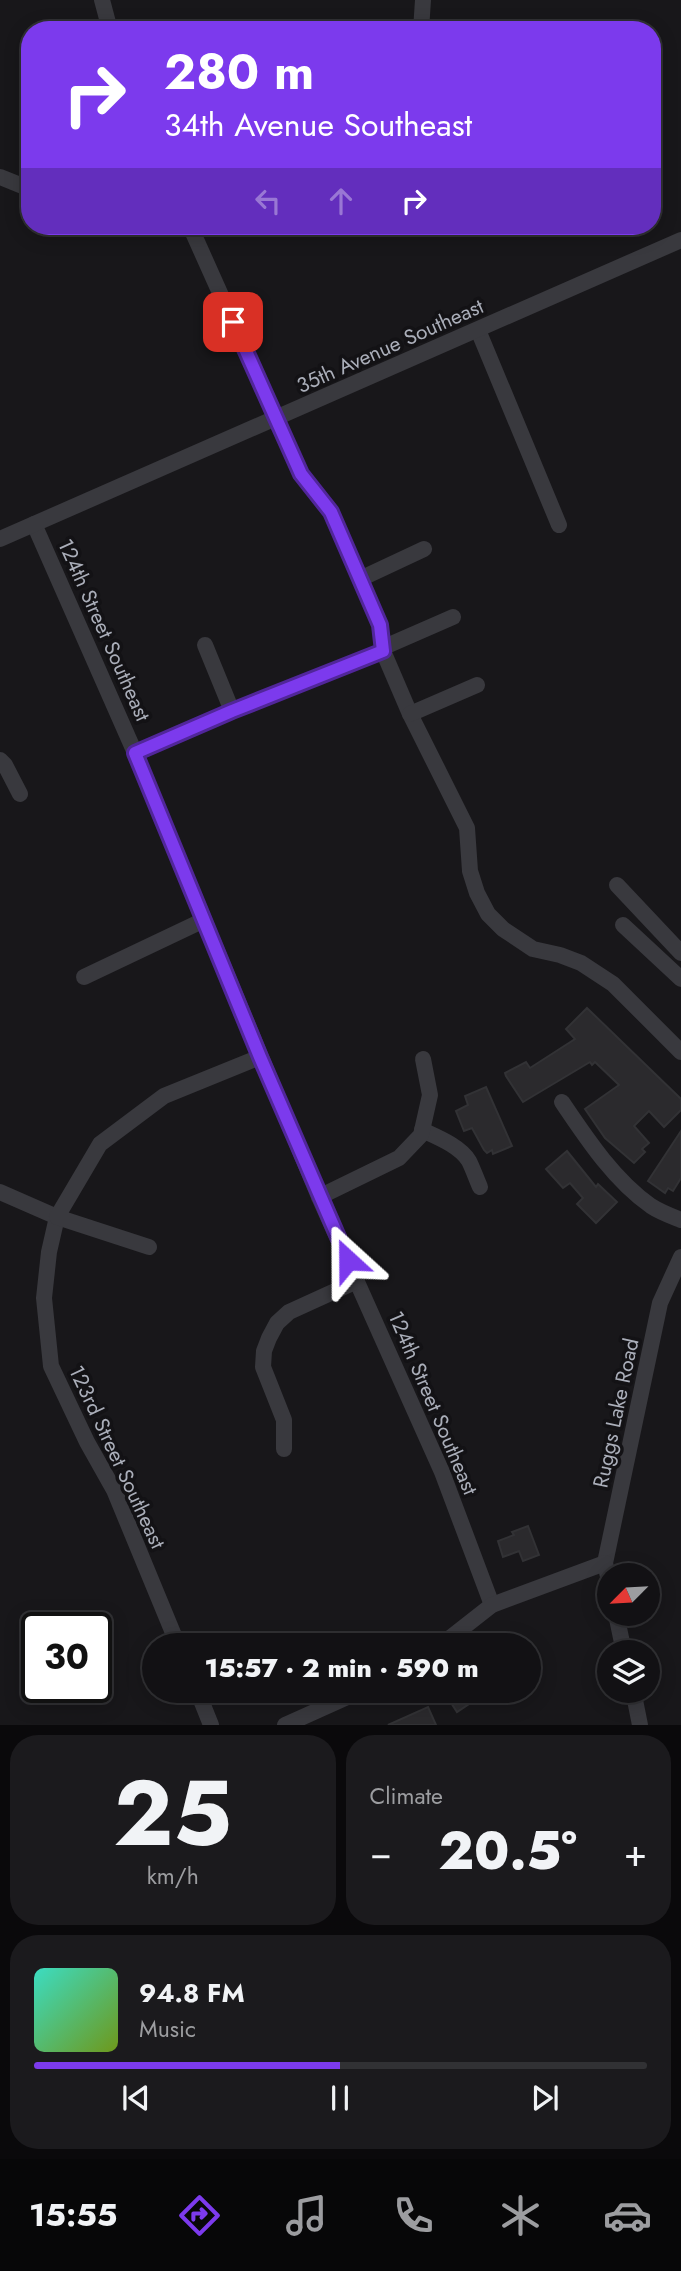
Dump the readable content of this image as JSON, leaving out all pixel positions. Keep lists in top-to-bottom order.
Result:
{
  "streets": {
    "street": [
      "35th Avenue Southeast",
      "124th Street Southeast",
      "Ruggs Lake Road",
      "123rd Street Southeast"
    ]
  },
  "crossings": [
    ["35th Avenue Southeast", "124th Street Southeast"],
    ["124th Street Southeast", "123rd Street Southeast"]
  ],
  "north": "bottom left",
  "page": {
    "turn": ["280 m", "34th Avenue Southeast"],
    "limit": "30",
    "trip": "15:57 · 2 min · 590 m",
    "tile": [
      ["25", "km/h"],
      "Climate"
    ],
    "heat": ["−", "20.5°", "+"],
    "song": ["94.8 FM", "Music"],
    "tabs": "15:55"
  }
}
